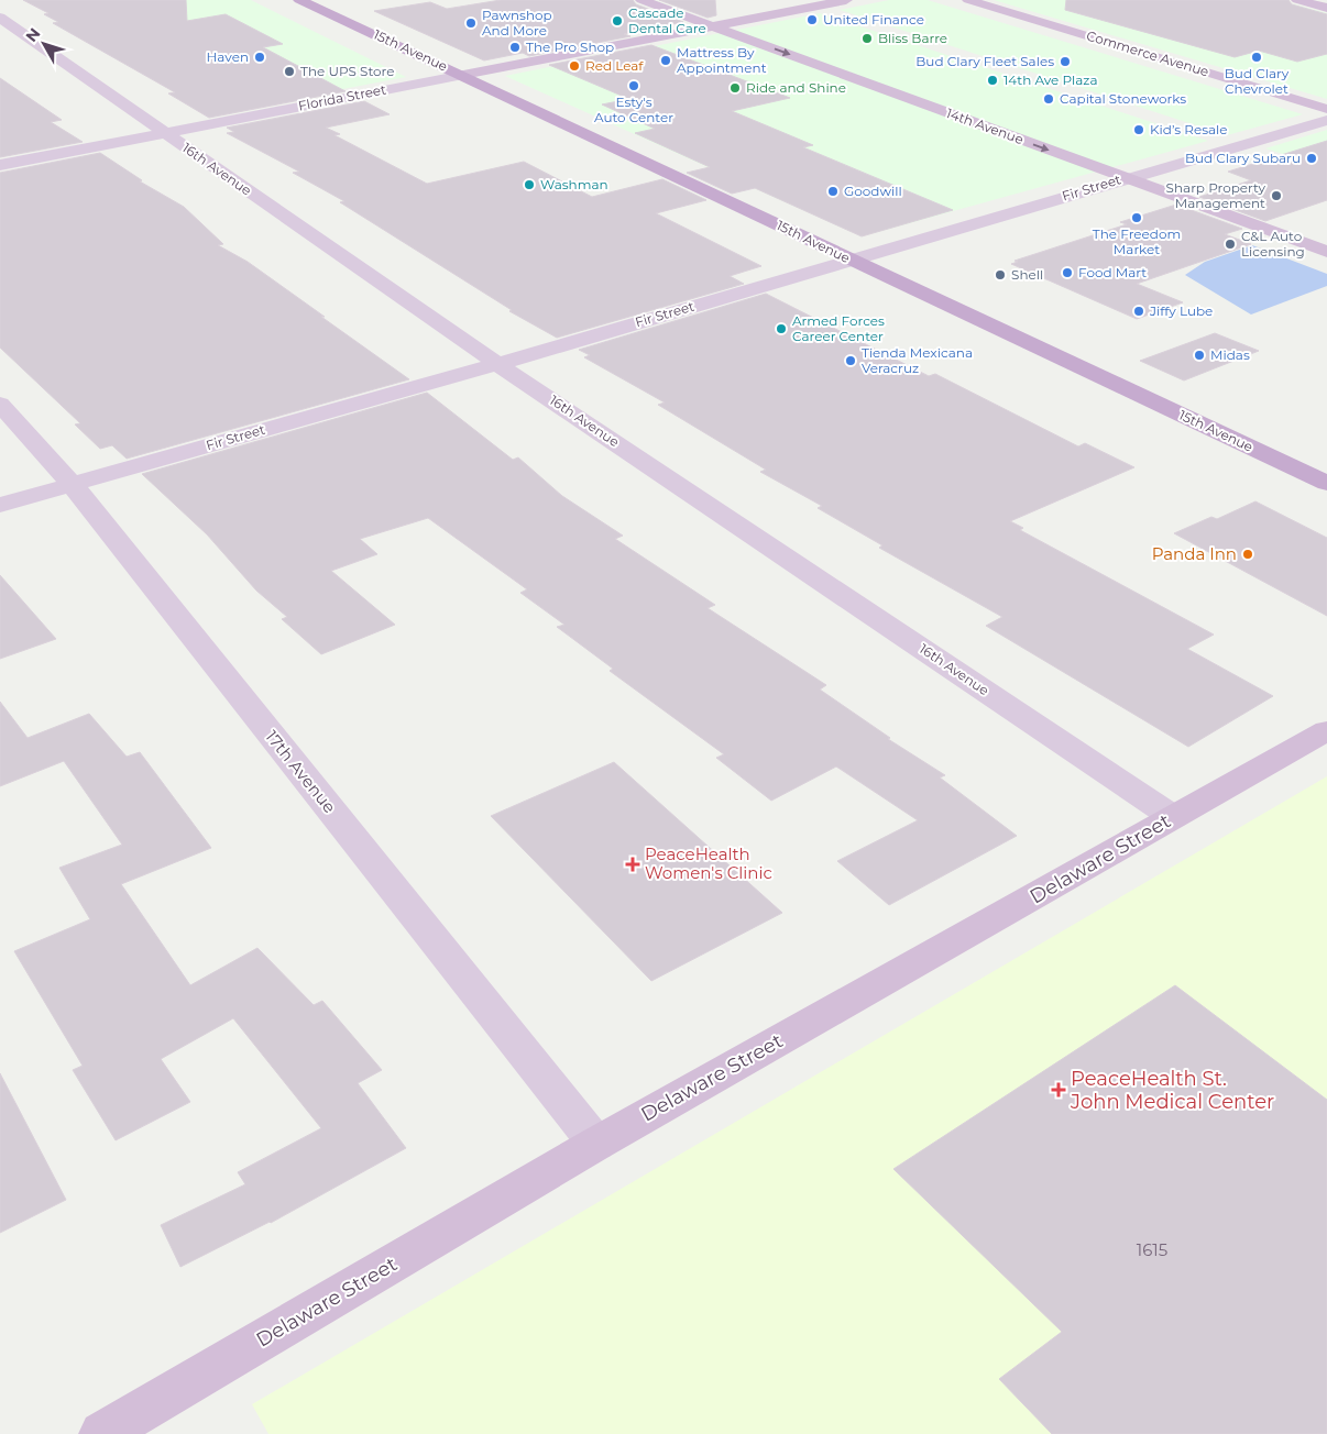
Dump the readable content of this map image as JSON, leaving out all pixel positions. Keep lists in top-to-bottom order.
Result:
{
  "streets": {
    "main road": ["15th Avenue"],
    "street": [
      "Commerce Avenue",
      "Florida Street",
      "14th Avenue",
      "16th Avenue",
      "Fir Street",
      "17th Avenue",
      "Delaware Street"
    ]
  },
  "crossings": [
    ["15th Avenue", "Florida Street"],
    ["15th Avenue", "Fir Street"],
    ["Florida Street", "14th Avenue"],
    ["Florida Street", "16th Avenue"],
    ["14th Avenue", "Fir Street"],
    ["16th Avenue", "Fir Street"],
    ["16th Avenue", "Delaware Street"],
    ["Fir Street", "17th Avenue"],
    ["17th Avenue", "Delaware Street"]
  ],
  "one_way": ["14th Avenue"],
  "places": {
    "other": [
      "United Finance",
      "Cascade Dental Care",
      "Pawnshop And More",
      "Bliss Barre",
      "The Pro Shop",
      "Haven",
      "Bud Clary Chevrolet",
      "Mattress By Appointment",
      "Bud Clary Fleet Sales",
      "Red Leaf",
      "The UPS Store",
      "14th Ave Plaza",
      "Esty's Auto Center",
      "Ride and Shine",
      "Capital Stoneworks",
      "Kid’s Resale",
      "Bud Clary Subaru",
      "Washman",
      "Goodwill",
      "Sharp Property Management",
      "The Freedom Market",
      "C&L Auto Licensing",
      "Food Mart",
      "Shell",
      "Jiffy Lube",
      "Armed Forces Career Center",
      "Midas",
      "Tienda Mexicana Veracruz",
      "Panda Inn"
    ],
    "health": ["PeaceHealth Women's Clinic", "PeaceHealth St. John Medical Center"]
  },
  "house_numbers": ["1615"],
  "north": "top left"
}
